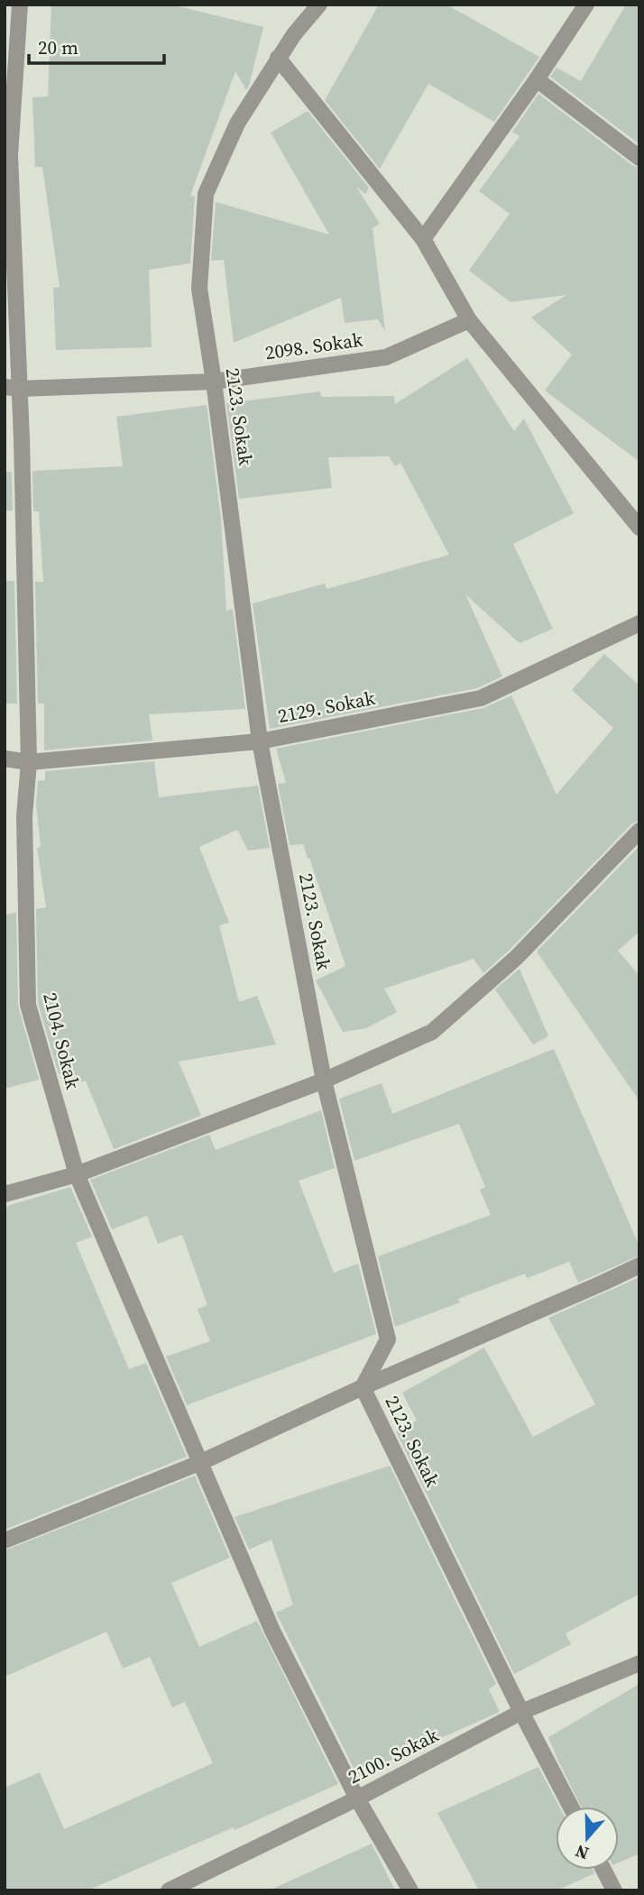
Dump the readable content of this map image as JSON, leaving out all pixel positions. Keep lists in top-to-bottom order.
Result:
{
  "streets": {
    "street": [
      "2098. Sokak",
      "2123. Sokak",
      "2129. Sokak",
      "2104. Sokak",
      "2100. Sokak"
    ]
  },
  "crossings": [
    ["2098. Sokak", "2123. Sokak"],
    ["2098. Sokak", "2104. Sokak"],
    ["2123. Sokak", "2129. Sokak"],
    ["2123. Sokak", "2100. Sokak"],
    ["2129. Sokak", "2104. Sokak"],
    ["2104. Sokak", "2100. Sokak"]
  ],
  "scale_bar": "20 m",
  "north": "bottom"
}
